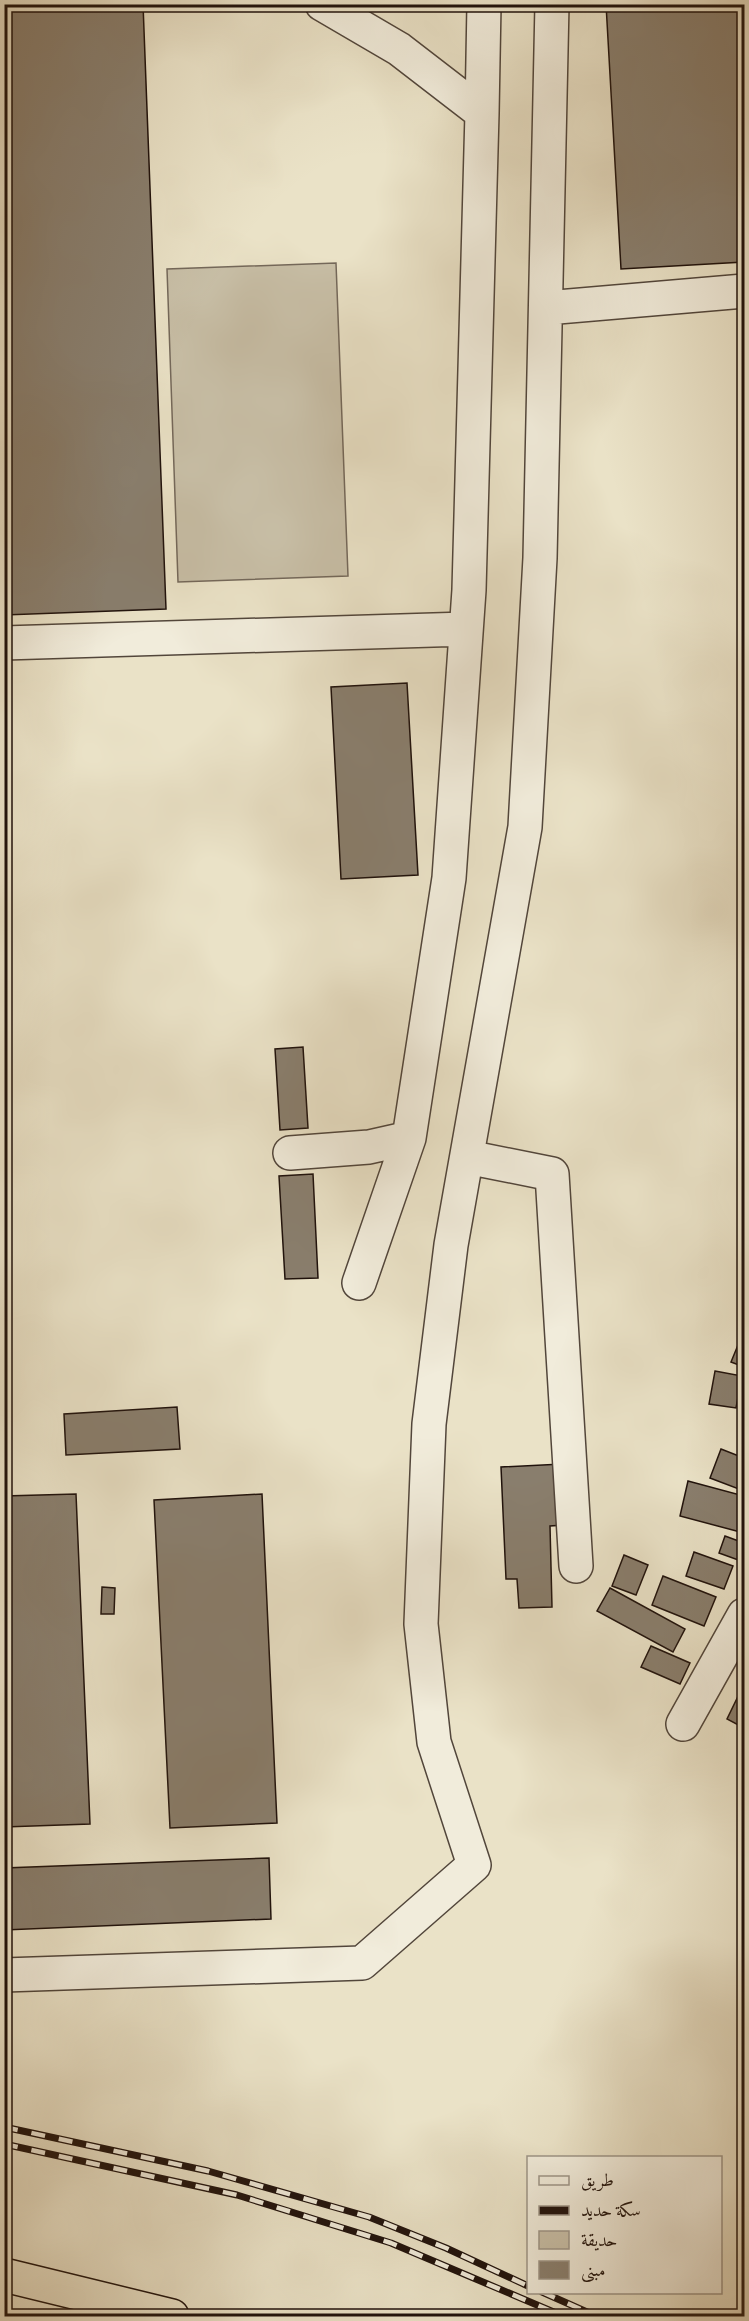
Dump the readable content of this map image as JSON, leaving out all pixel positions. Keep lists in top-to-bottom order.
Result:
{
  "legend": [
    "طريق",
    "سكة حديد",
    "حديقة",
    "مبنى"
  ]
}
